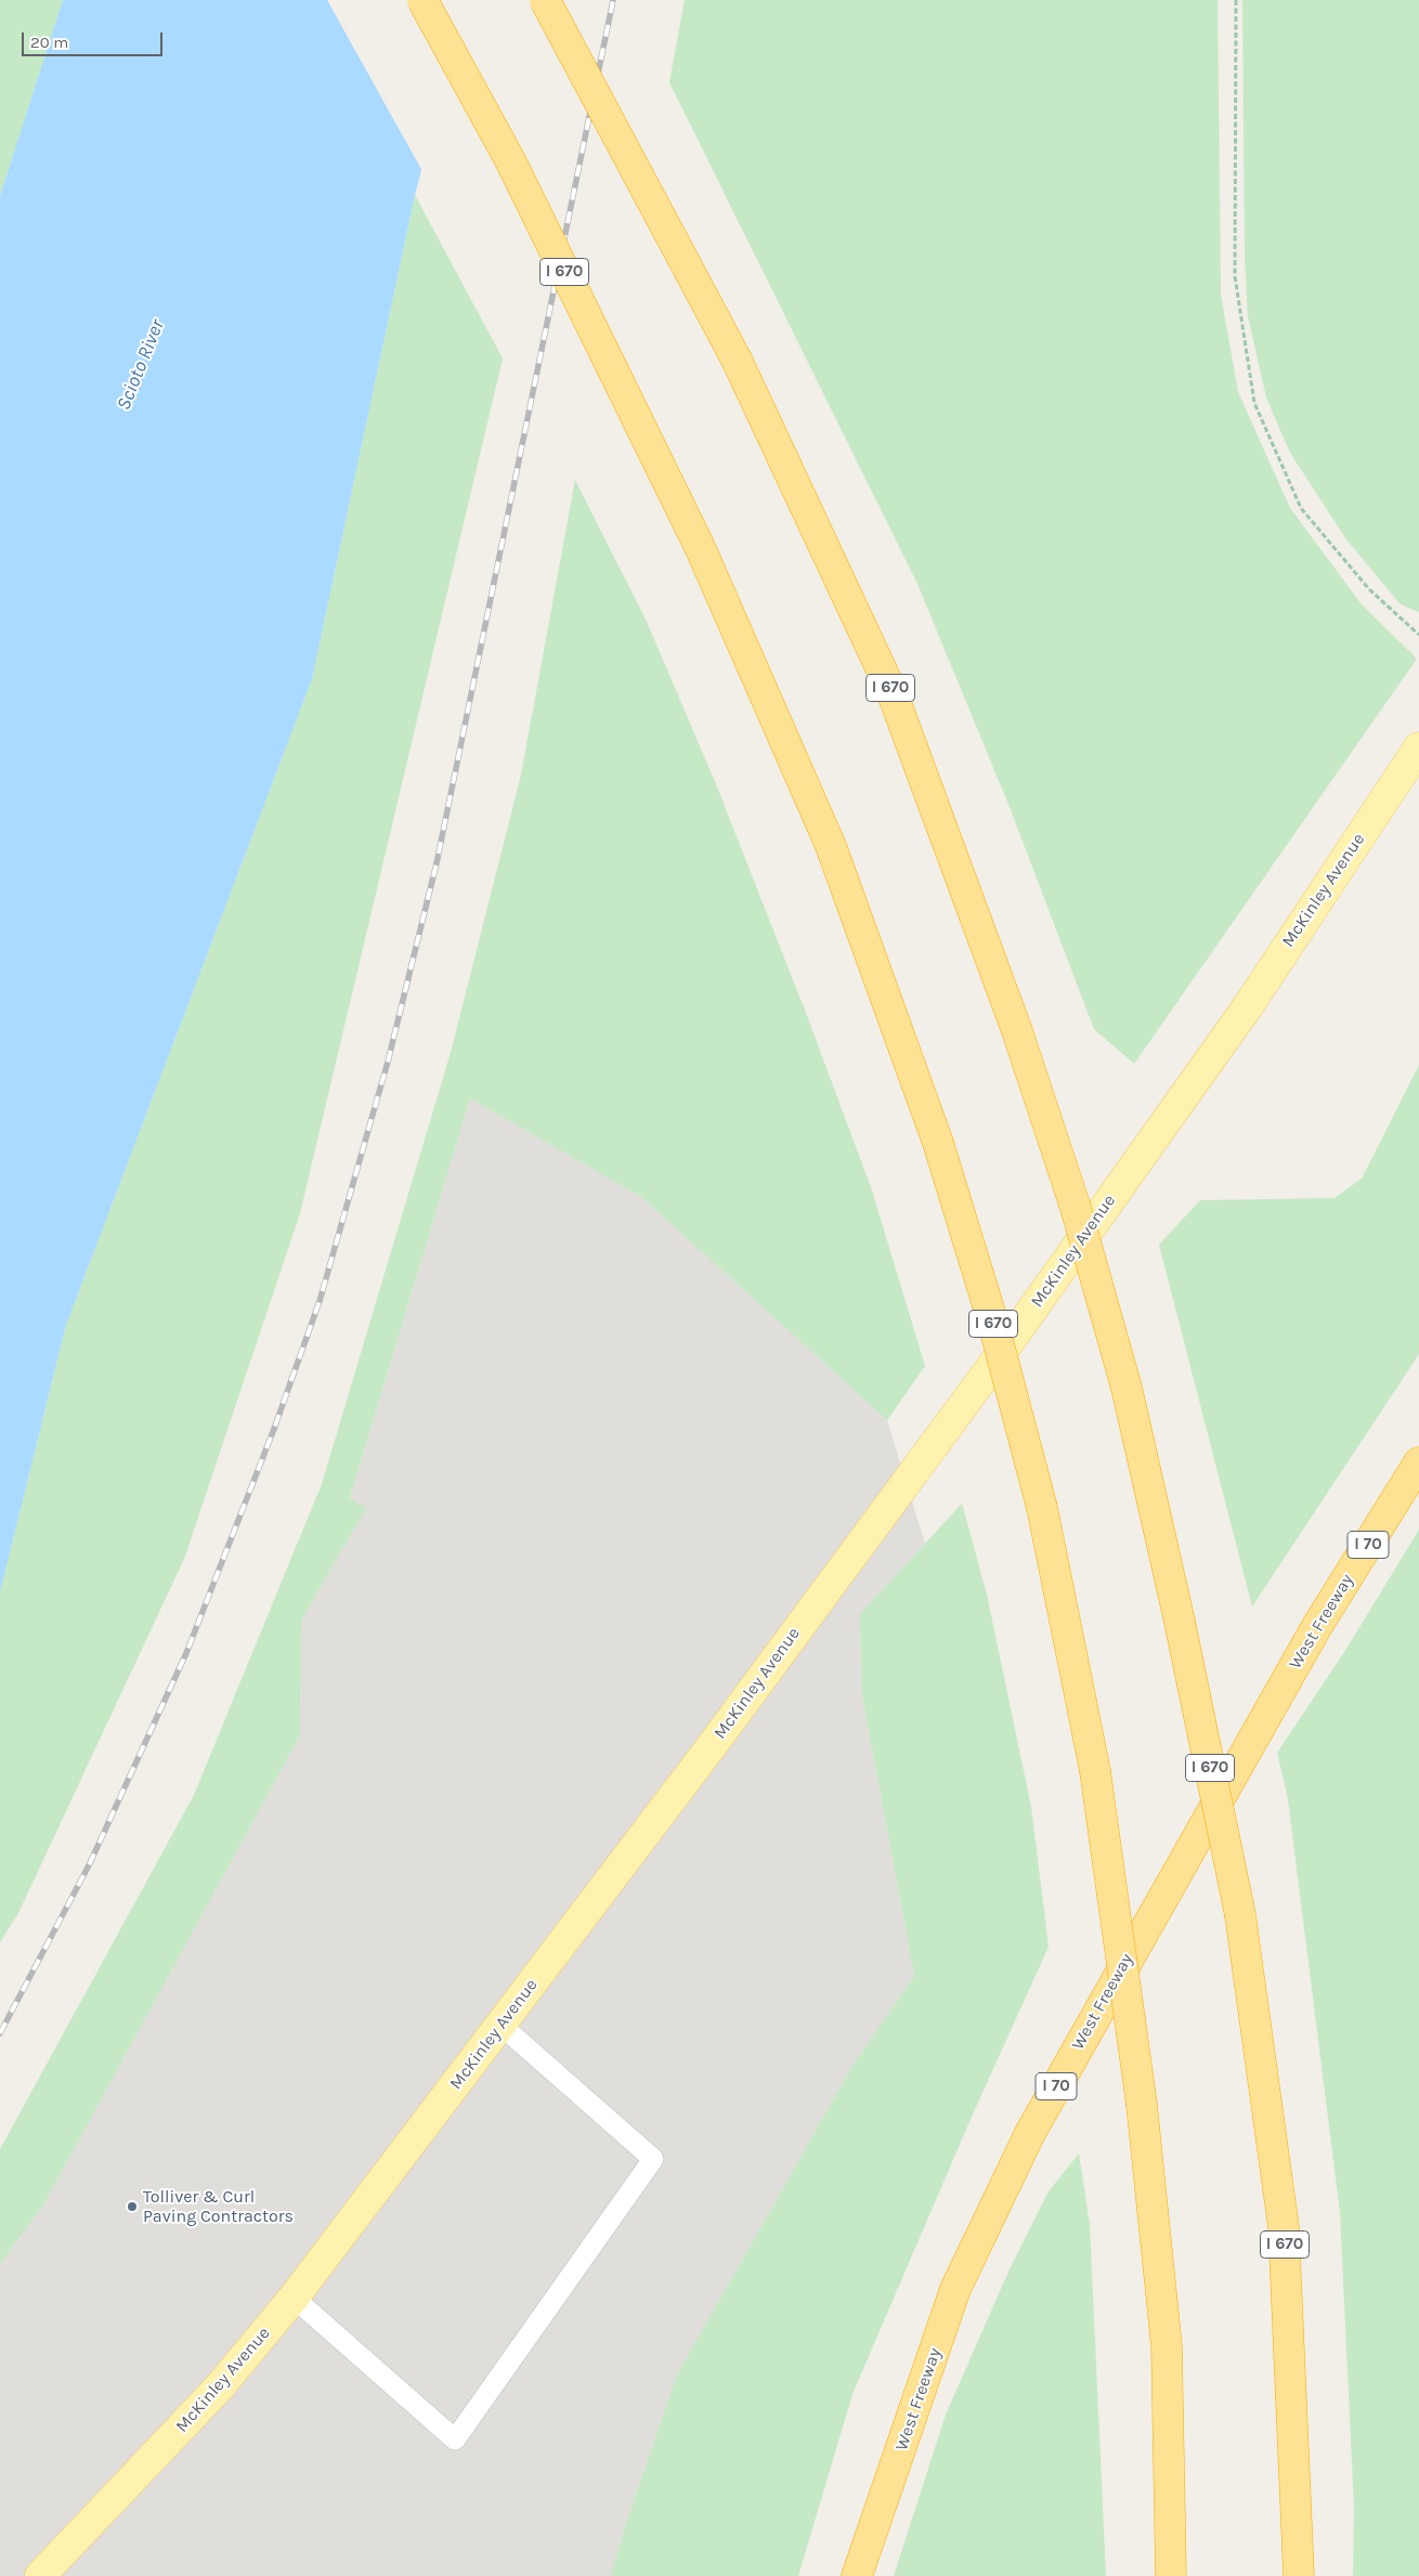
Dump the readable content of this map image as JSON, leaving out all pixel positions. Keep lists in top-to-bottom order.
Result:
{
  "streets": {
    "highway": ["I 670", "I 70", "West Freeway"],
    "main road": ["McKinley Avenue"]
  },
  "water": ["Scioto River"],
  "places": ["Tolliver & Curl Paving Contractors"],
  "scale_bar": "20 m"
}
